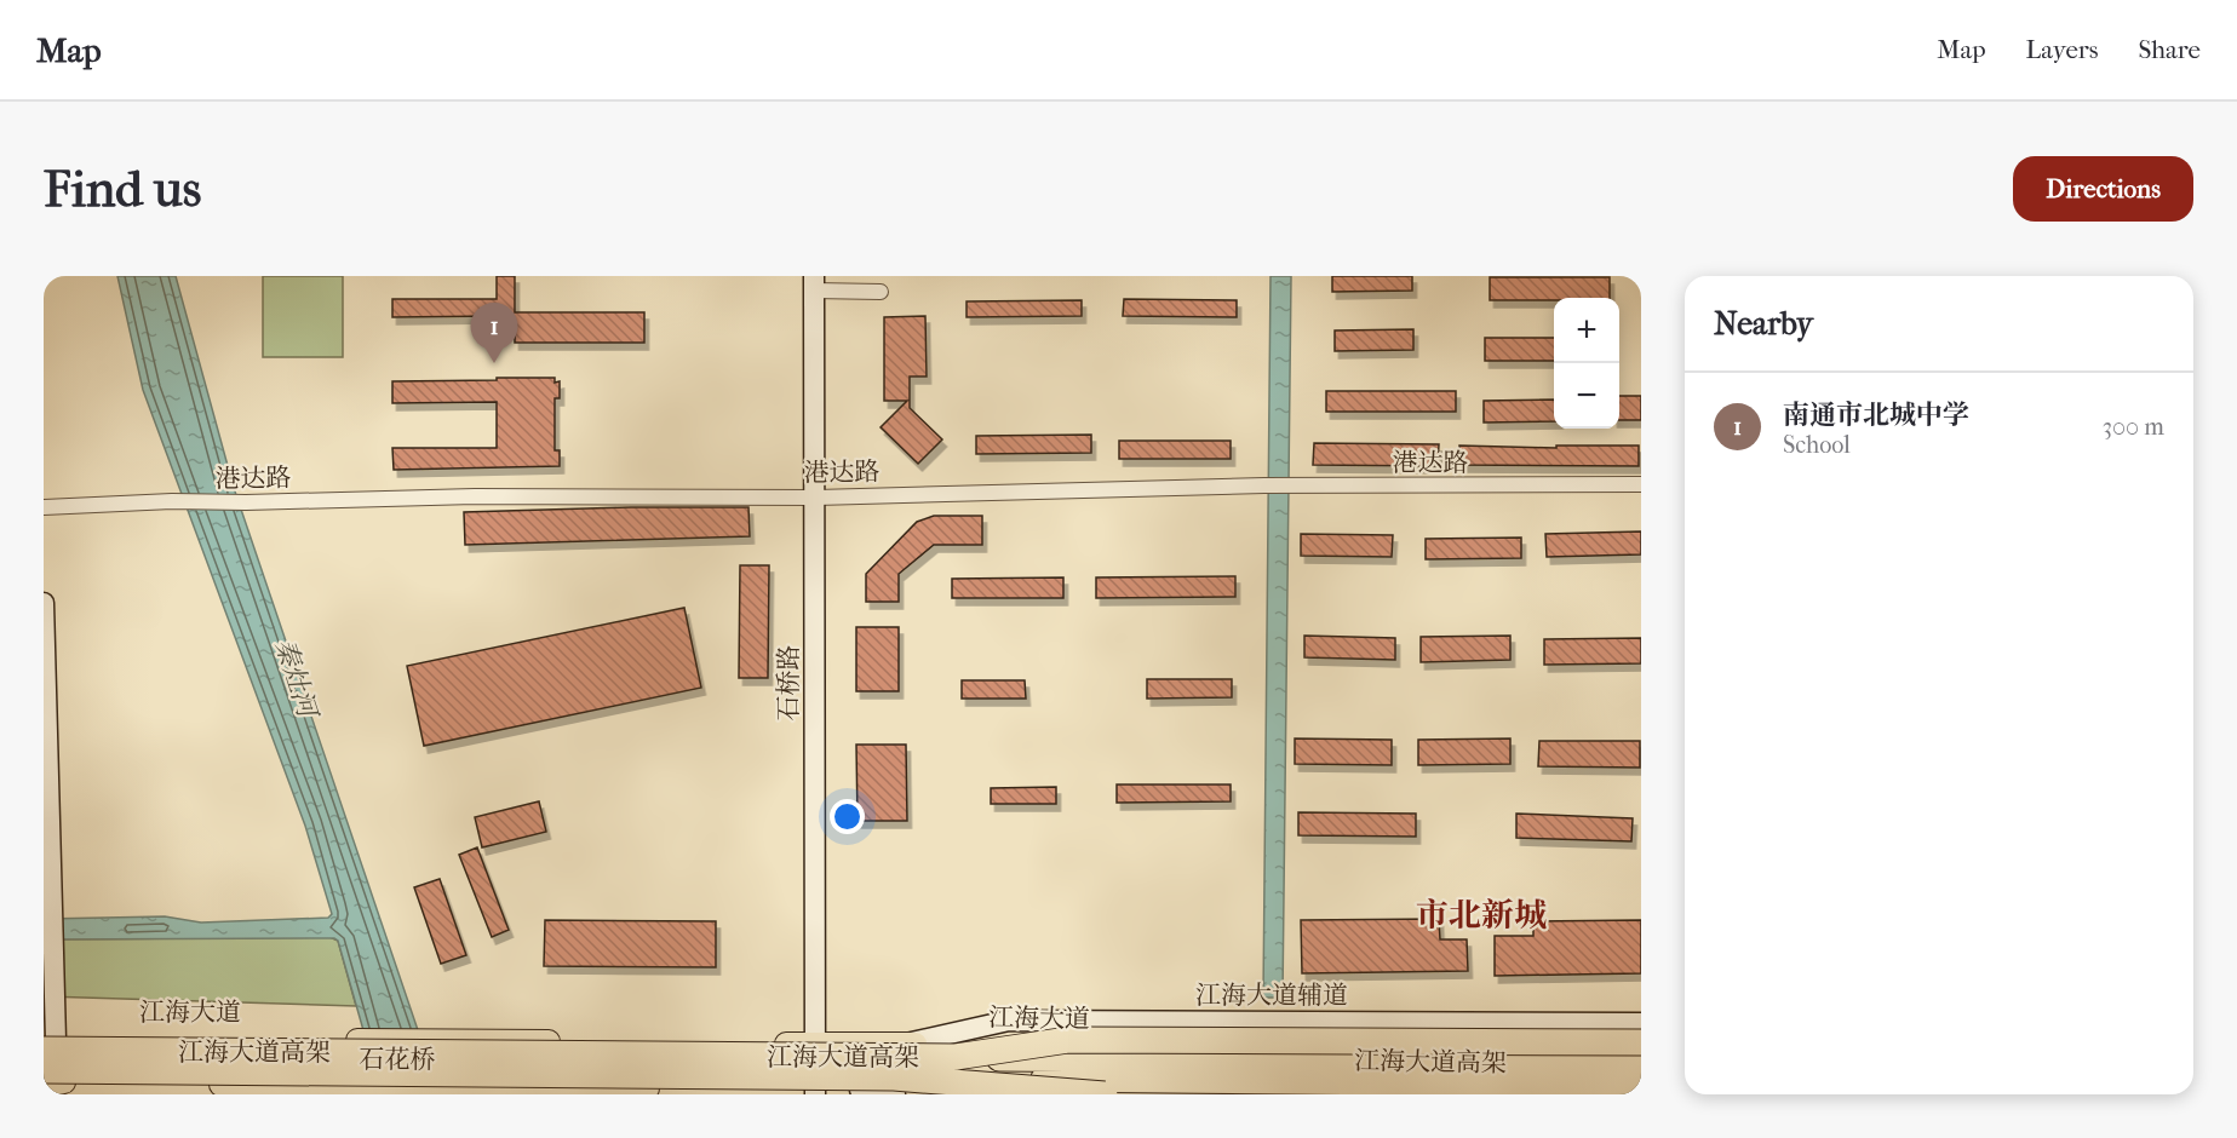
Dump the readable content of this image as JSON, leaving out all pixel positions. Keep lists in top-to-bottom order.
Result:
{
  "streets": {
    "highway": ["江海大道高架"],
    "main road": ["江海大道", "石花桥"],
    "street": ["港达路", "石桥路", "江海大道辅道"]
  },
  "crossings": [
    ["港达路", "石桥路"],
    ["石桥路", "江海大道"],
    ["石桥路", "石花桥"],
    ["江海大道辅道", "江海大道"],
    ["江海大道", "江海大道高架"],
    ["江海大道", "石花桥"],
    ["江海大道高架", "石花桥"]
  ],
  "districts": ["市北新城"],
  "water": ["秦灶河"],
  "page": {
    "header": "Map",
    "nav": ["Map", "Layers", "Share"],
    "buttons": "Directions",
    "title": "Find us",
    "heading": "Nearby",
    "map_buttons": ["+", "−"],
    "pins": "1",
    "list": [
      {
        "mark": "1",
        "name": "南通市北城中学",
        "note": "School",
        "value": "300 m"
      }
    ]
  }
}
